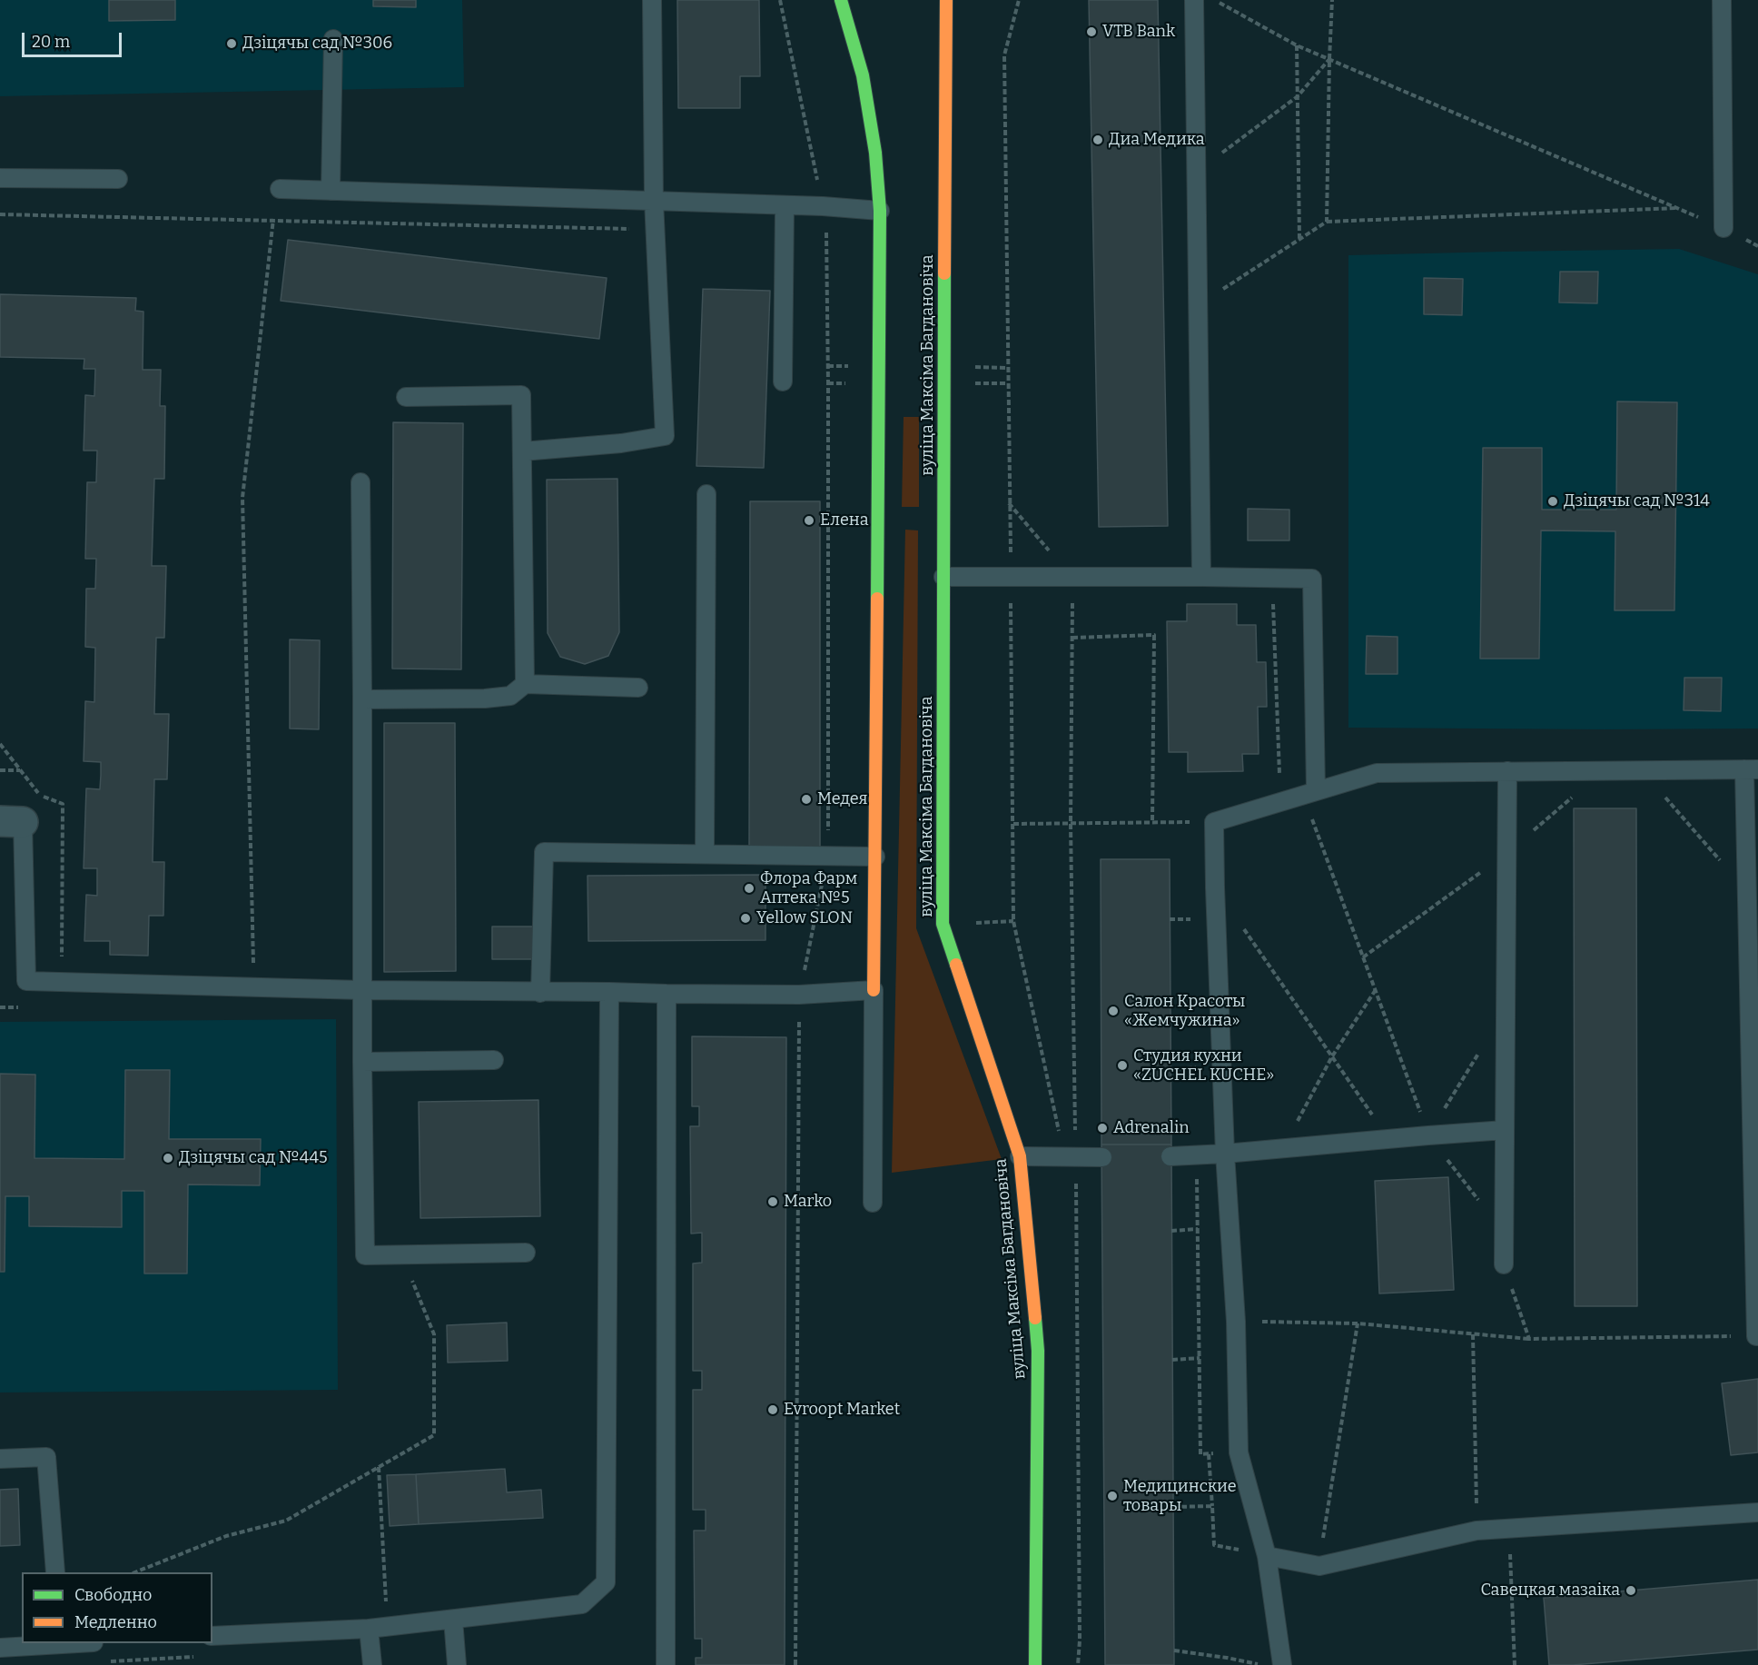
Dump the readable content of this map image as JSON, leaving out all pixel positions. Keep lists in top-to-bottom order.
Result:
{
  "streets": {
    "main road": ["вуліца Максіма Багдановіча"]
  },
  "places": [
    "VTB Bank",
    "Дзіцячы сад №306",
    "Диа Медика",
    "Дзіцячы сад №314",
    "Елена",
    "Медея",
    "Флора Фарм Аптека №5",
    "Yellow SLON",
    "Салон Красоты «Жемчужина»",
    "Студия кухни «ZUCHEL KUCHE»",
    "Adrenalin",
    "Дзіцячы сад №445",
    "Marko",
    "Evroopt Market",
    "Медицинские товары",
    "Савецкая мазаіка"
  ],
  "legend": ["Свободно", "Медленно"],
  "scale_bar": "20 m"
}
